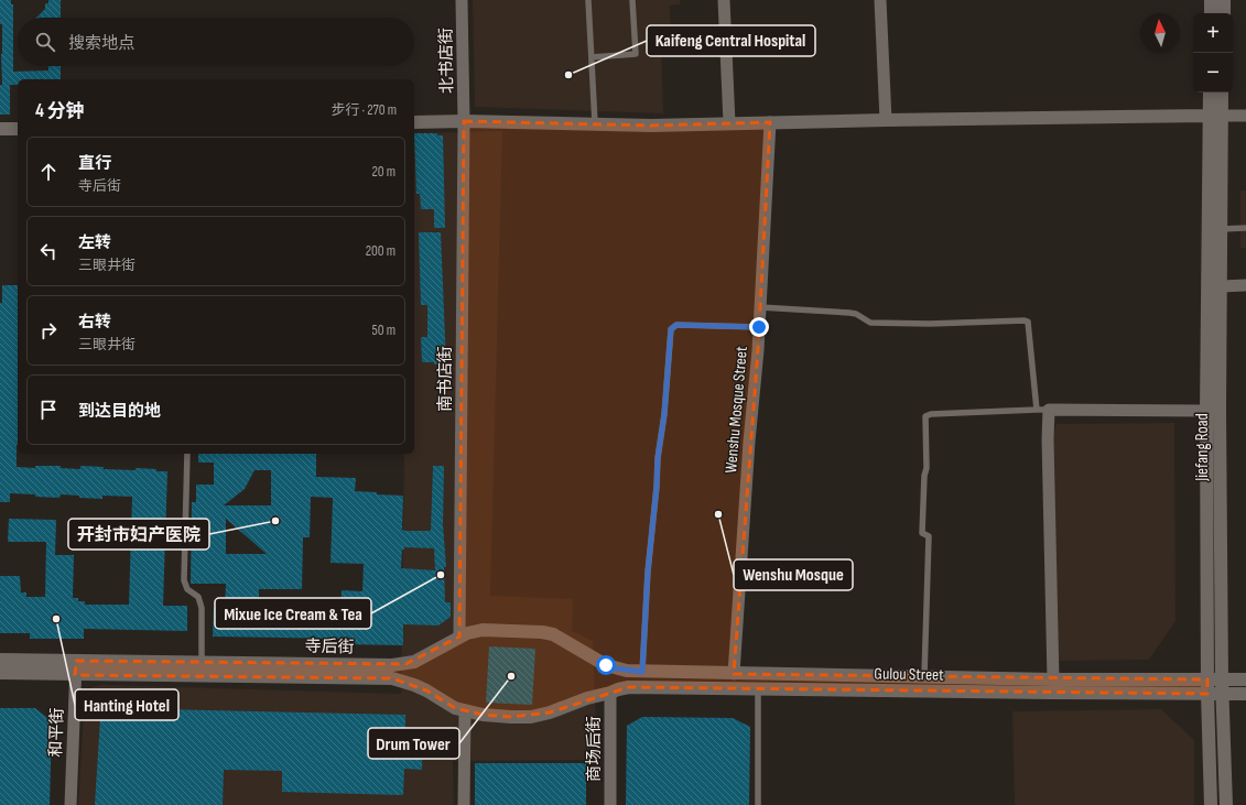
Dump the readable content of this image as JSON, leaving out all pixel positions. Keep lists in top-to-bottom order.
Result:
{
  "streets": {
    "street": [
      "北书店街",
      "南书店街",
      "Wenshu Mosque Street",
      "Jiefang Road",
      "寺后街",
      "Gulou Street",
      "和平街",
      "商场后街"
    ]
  },
  "crossings": [
    ["北书店街", "南书店街"],
    ["南书店街", "寺后街"],
    ["Wenshu Mosque Street", "Gulou Street"],
    ["Jiefang Road", "Gulou Street"],
    ["寺后街", "Gulou Street"],
    ["寺后街", "和平街"],
    ["寺后街", "商场后街"],
    ["Gulou Street", "商场后街"]
  ],
  "places": [
    "Kaifeng Central Hospital",
    "Wenshu Mosque",
    "开封市妇产医院",
    "Mixue Ice Cream & Tea",
    "Hanting Hotel",
    "Drum Tower"
  ],
  "north": "top",
  "page": {
    "map_buttons": ["+", "−"],
    "search": "搜索地点",
    "heading": ["4 分钟", "步行 · 270 m"],
    "list": [
      ["直行", "寺后街", "20 m"],
      ["左转", "三眼井街", "200 m"],
      ["右转", "三眼井街", "50 m"],
      "到达目的地"
    ]
  }
}
